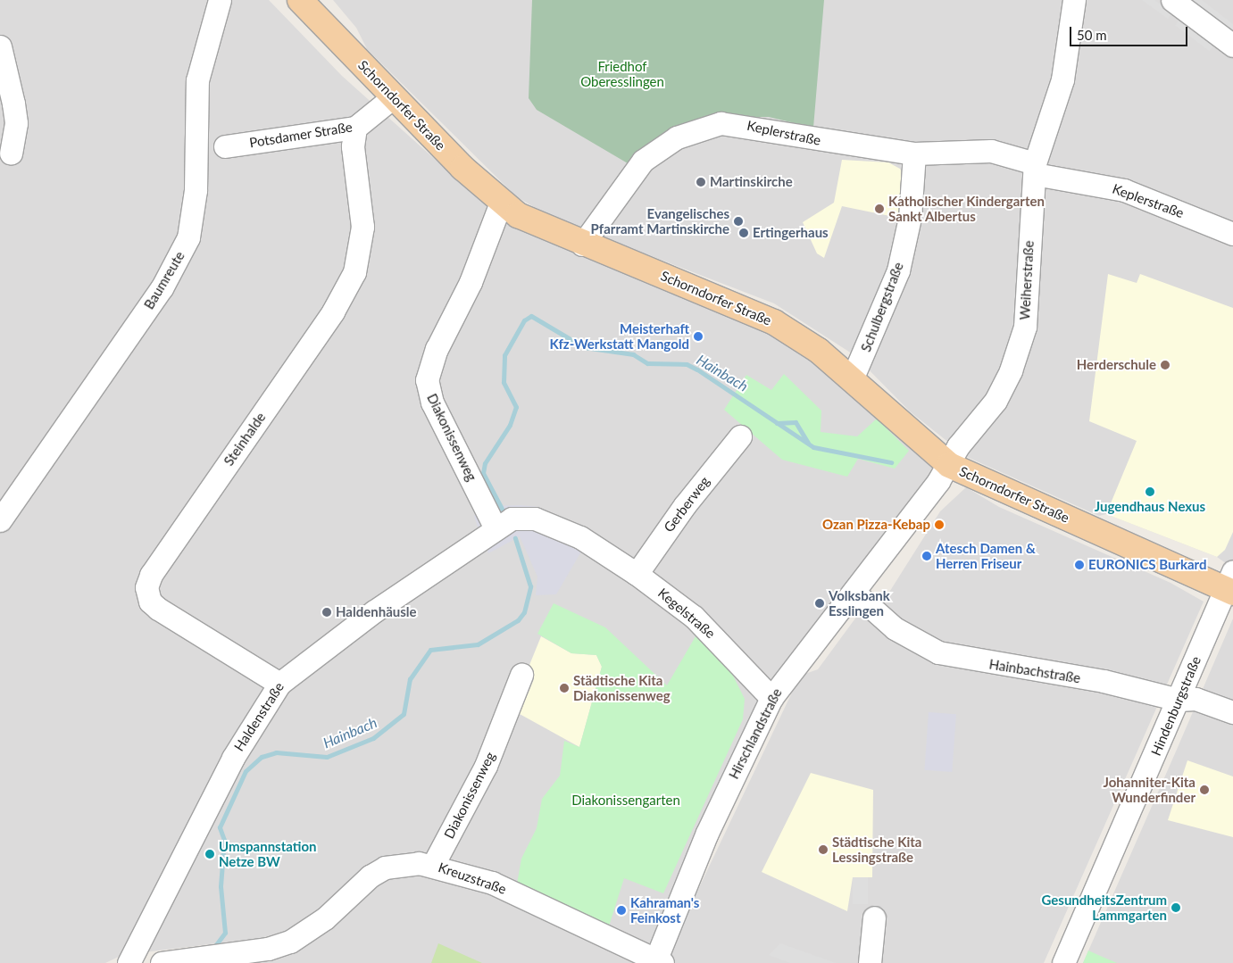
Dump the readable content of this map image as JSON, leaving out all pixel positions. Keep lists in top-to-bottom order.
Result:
{
  "streets": {
    "main road": ["Schorndorfer Straße"],
    "street": [
      "Keplerstraße",
      "Potsdamer Straße",
      "Baumreute",
      "Weiherstraße",
      "Schulbergstraße",
      "Diakonissenweg",
      "Steinhalde",
      "Gerberweg",
      "Kegelstraße",
      "Hainbachstraße",
      "Hindenburgstraße",
      "Haldenstraße",
      "Hirschlandstraße",
      "Kreuzstraße"
    ]
  },
  "crossings": [
    ["Schorndorfer Straße", "Keplerstraße"],
    ["Schorndorfer Straße", "Potsdamer Straße"],
    ["Schorndorfer Straße", "Weiherstraße"],
    ["Schorndorfer Straße", "Schulbergstraße"],
    ["Schorndorfer Straße", "Diakonissenweg"],
    ["Schorndorfer Straße", "Hindenburgstraße"],
    ["Schorndorfer Straße", "Hirschlandstraße"],
    ["Keplerstraße", "Weiherstraße"],
    ["Keplerstraße", "Schulbergstraße"],
    ["Potsdamer Straße", "Steinhalde"],
    ["Weiherstraße", "Hirschlandstraße"],
    ["Diakonissenweg", "Kegelstraße"],
    ["Diakonissenweg", "Haldenstraße"],
    ["Diakonissenweg", "Kreuzstraße"],
    ["Steinhalde", "Haldenstraße"],
    ["Gerberweg", "Kegelstraße"],
    ["Kegelstraße", "Haldenstraße"],
    ["Kegelstraße", "Hirschlandstraße"],
    ["Hainbachstraße", "Hindenburgstraße"],
    ["Hainbachstraße", "Hirschlandstraße"],
    ["Hirschlandstraße", "Kreuzstraße"]
  ],
  "water": ["Hainbach"],
  "parks": ["Friedhof Oberesslingen", "Diakonissengarten"],
  "places": [
    "Martinskirche",
    "Katholischer Kindergarten Sankt Albertus",
    "Evangelisches Pfarramt Martinskirche",
    "Ertingerhaus",
    "Meisterhaft Kfz-Werkstatt Mangold",
    "Herderschule",
    "Jugendhaus Nexus",
    "Ozan Pizza-Kebap",
    "Atesch Damen & Herren Friseur",
    "EURONICS Burkard",
    "Volksbank Esslingen",
    "Haldenhäusle",
    "Städtische Kita Diakonissenweg",
    "Johanniter-Kita Wunderfinder",
    "Städtische Kita Lessingstraße",
    "Umspannstation Netze BW",
    "GesundheitsZentrum Lammgarten",
    "Kahraman's Feinkost"
  ],
  "scale_bar": "50 m"
}
